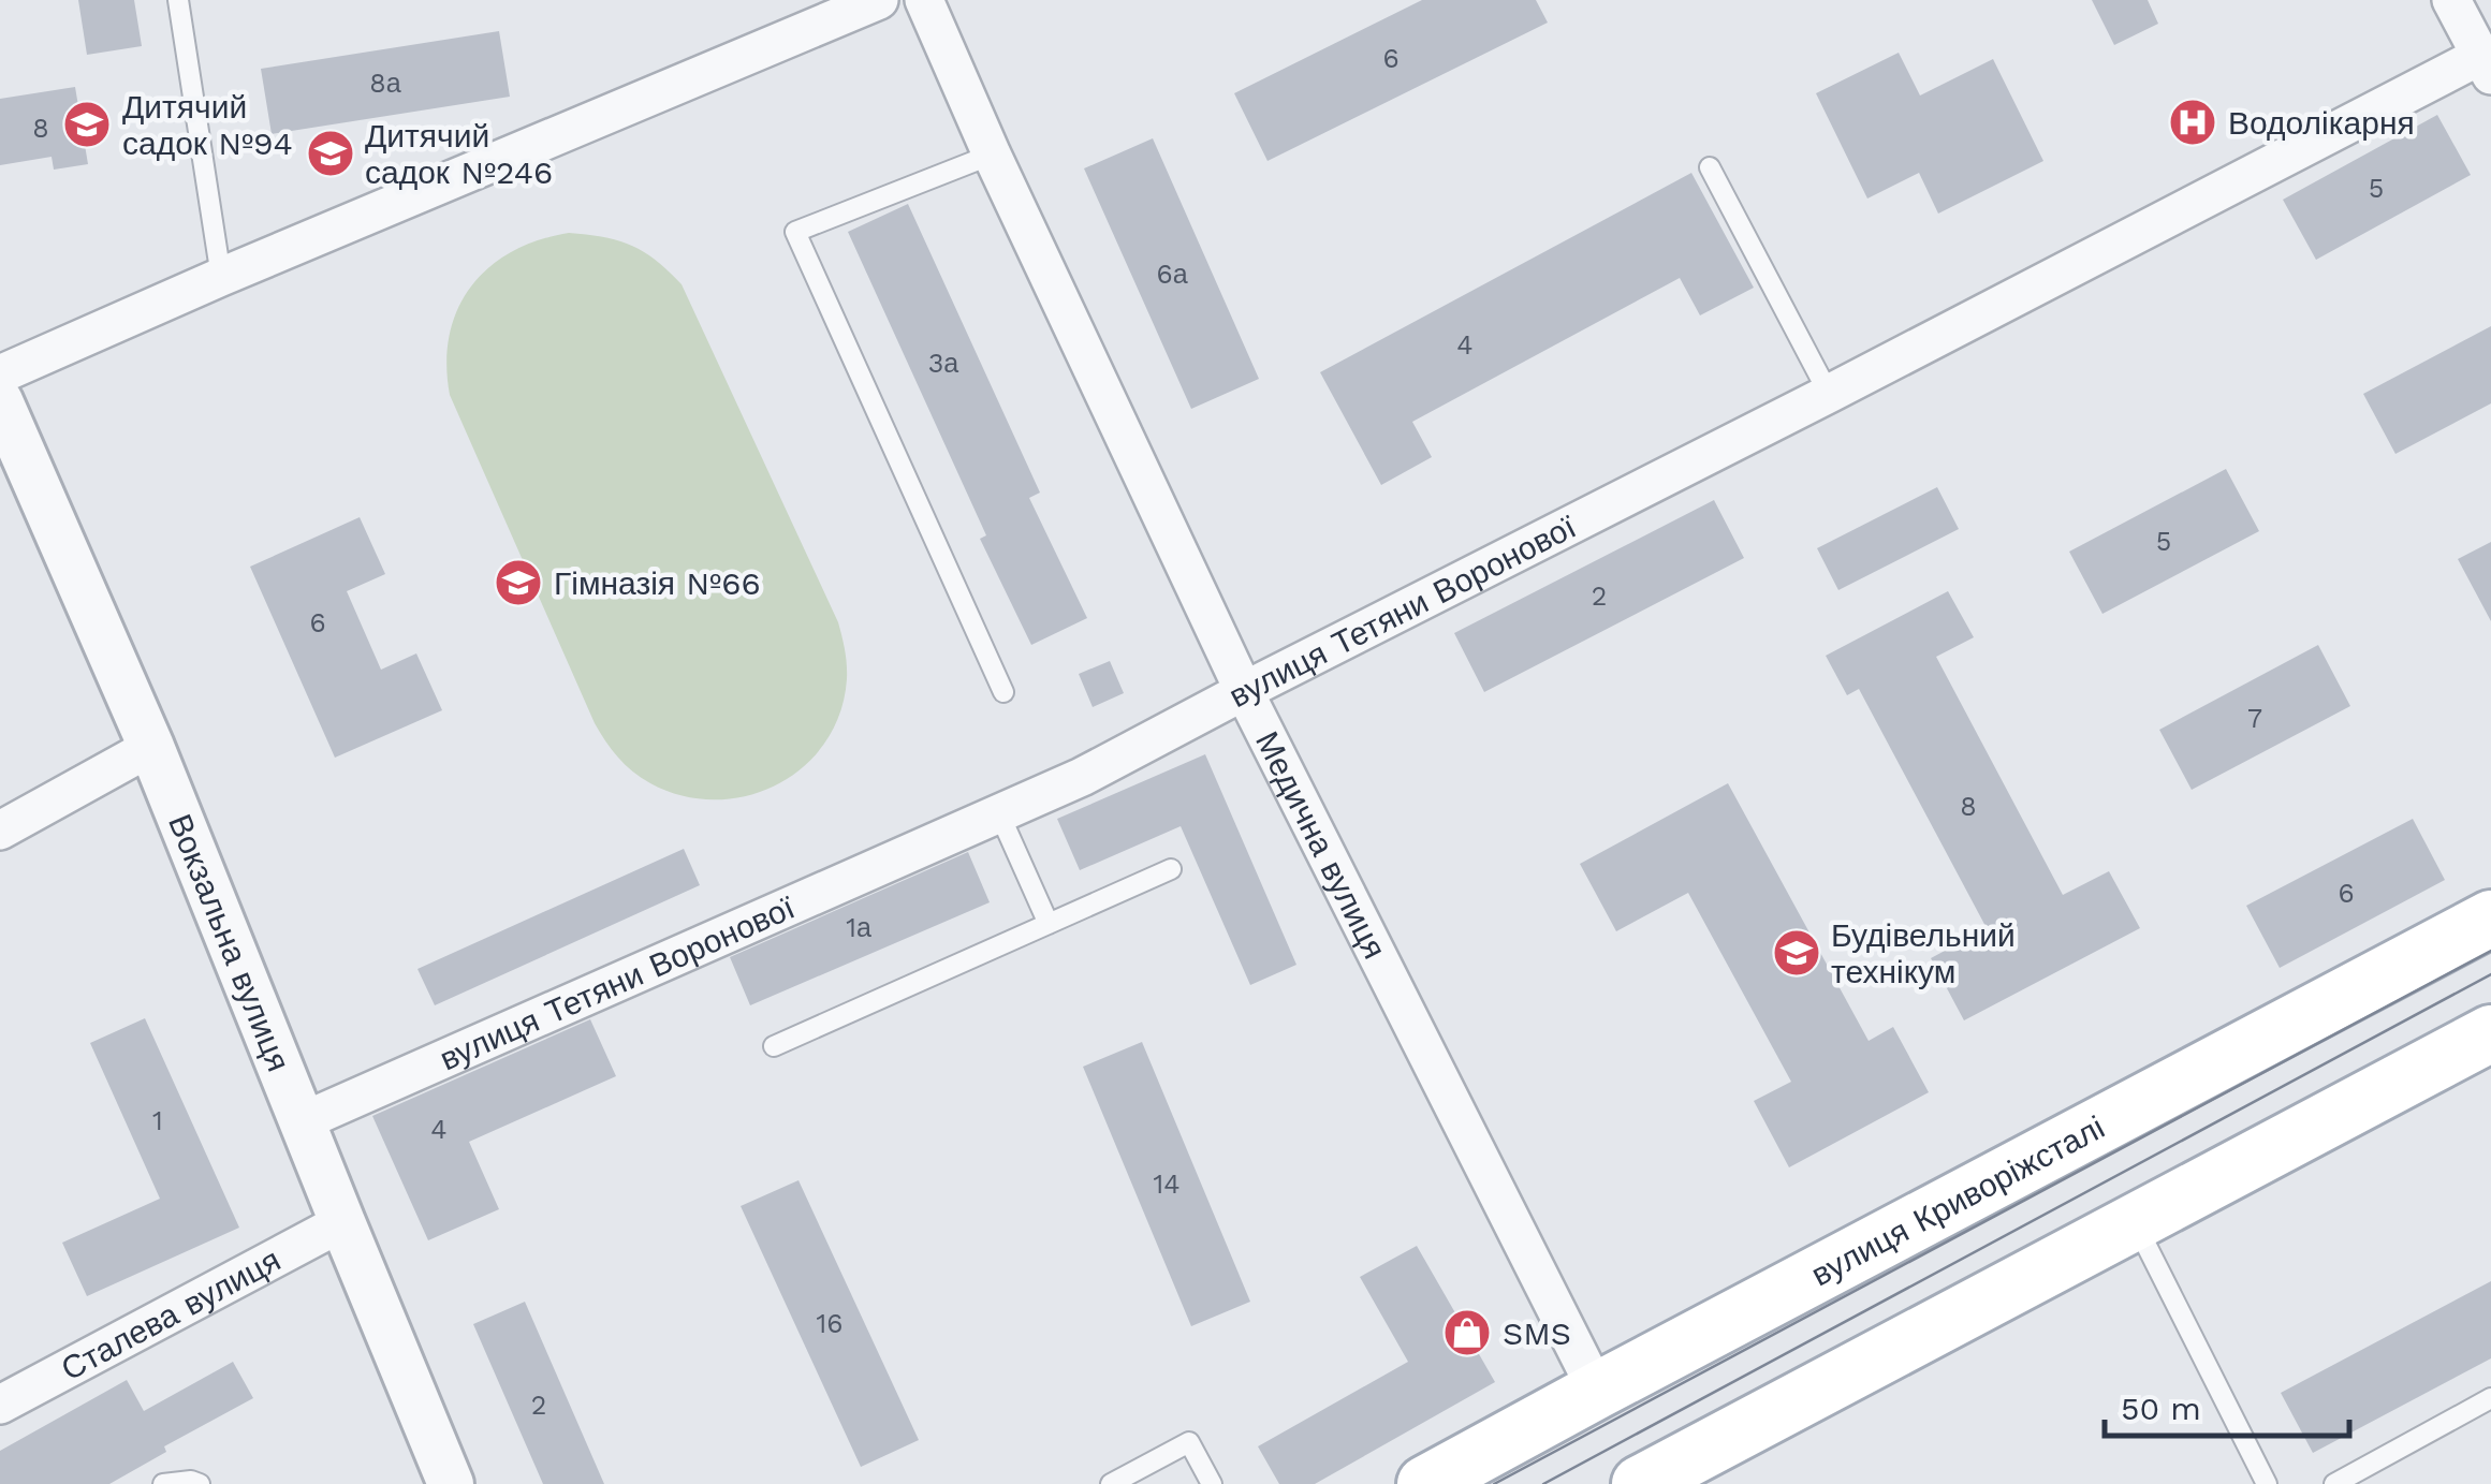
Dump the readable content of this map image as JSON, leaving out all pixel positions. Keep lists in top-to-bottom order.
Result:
{
  "streets": {
    "main road": ["вулиця Криворіжсталі"],
    "street": [
      "вулиця Тетяни Воронової",
      "Медична вулиця",
      "Вокзальна вулиця",
      "Сталева вулиця"
    ]
  },
  "crossings": [
    ["вулиця Тетяни Воронової", "Медична вулиця"],
    ["вулиця Тетяни Воронової", "Вокзальна вулиця"],
    ["Медична вулиця", "вулиця Криворіжсталі"],
    ["Вокзальна вулиця", "Сталева вулиця"]
  ],
  "places": {
    "hospital": ["Водолікарня"],
    "school or university": [
      "Дитячий садок №94",
      "Дитячий садок №246",
      "Гімназія №66",
      "Будівельний технікум"
    ],
    "shop": ["SMS"]
  },
  "house_numbers": [
    "6",
    "8а",
    "8",
    "5",
    "6а",
    "4",
    "3а",
    "5",
    "2",
    "6",
    "7",
    "8",
    "6",
    "1а",
    "1",
    "4",
    "14",
    "16",
    "2"
  ],
  "scale_bar": "50 m"
}
